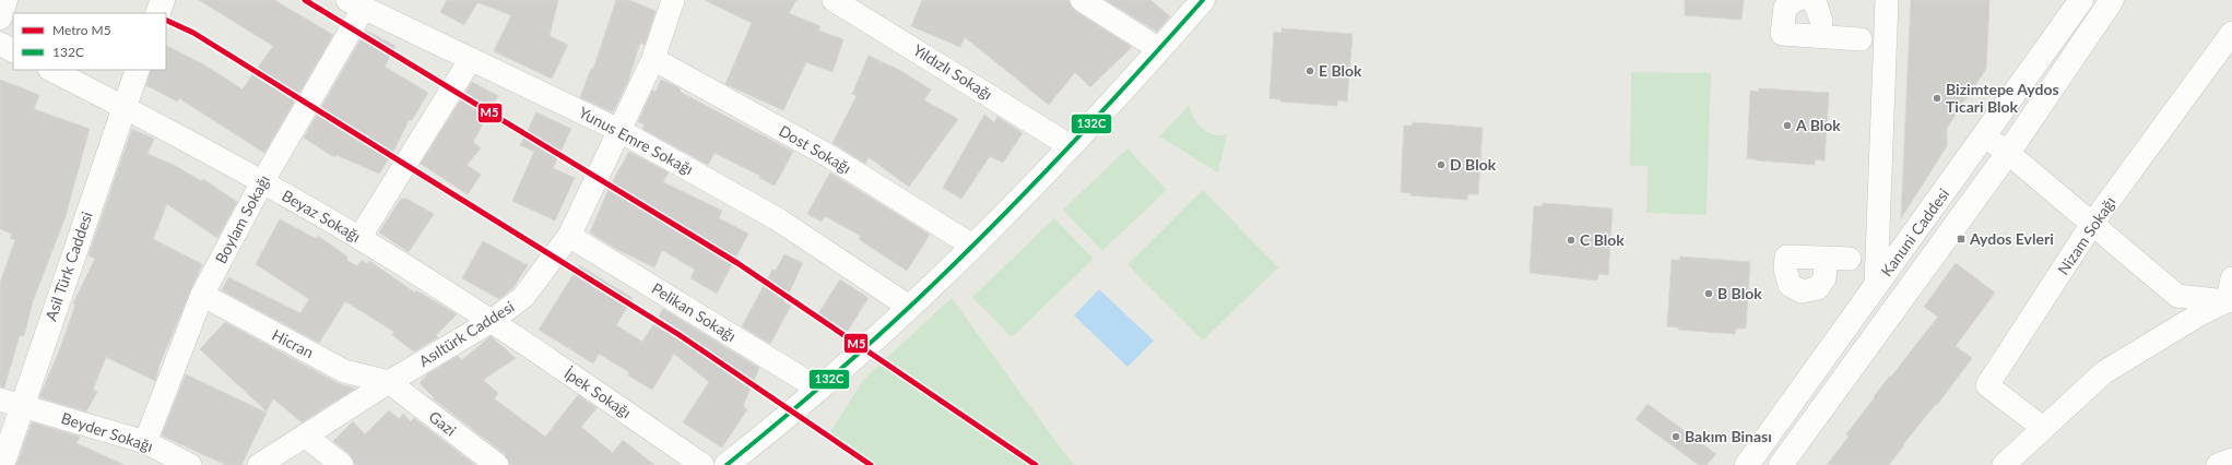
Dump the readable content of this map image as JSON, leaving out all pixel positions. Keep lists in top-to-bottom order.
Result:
{
  "streets": {
    "street": [
      "Yıldızlı Sokağı",
      "Yunus Emre Sokağı",
      "Dost Sokağı",
      "Beyaz Sokağı",
      "Boylam Sokağı",
      "Kanuni Caddesi",
      "Nizam Sokağı",
      "Asil Türk Caddesi",
      "Pelikan Sokağı",
      "Asıltürk Caddesi",
      "Hicran",
      "İpek Sokağı",
      "Gazi",
      "Beyder Sokağı"
    ]
  },
  "crossings": [
    ["Yunus Emre Sokağı", "Boylam Sokağı"],
    ["Yunus Emre Sokağı", "Asıltürk Caddesi"],
    ["Dost Sokağı", "Asıltürk Caddesi"],
    ["Beyaz Sokağı", "Boylam Sokağı"],
    ["Beyaz Sokağı", "Asil Türk Caddesi"],
    ["Beyaz Sokağı", "Asıltürk Caddesi"],
    ["Beyaz Sokağı", "İpek Sokağı"],
    ["Boylam Sokağı", "Hicran"],
    ["Boylam Sokağı", "Beyder Sokağı"],
    ["Asil Türk Caddesi", "Beyder Sokağı"],
    ["Pelikan Sokağı", "Asıltürk Caddesi"],
    ["Asıltürk Caddesi", "Hicran"],
    ["Asıltürk Caddesi", "İpek Sokağı"],
    ["Asıltürk Caddesi", "Gazi"],
    ["Hicran", "Gazi"]
  ],
  "places": {
    "other": [
      "E Blok",
      "Bizimtepe Aydos Ticari Blok",
      "A Blok",
      "D Blok",
      "C Blok",
      "B Blok",
      "Bakım Binası"
    ],
    "transit": ["Aydos Evleri"]
  },
  "lines": ["metro line M5", "transit line 132C"],
  "legend": ["Metro M5", "132C"]
}
